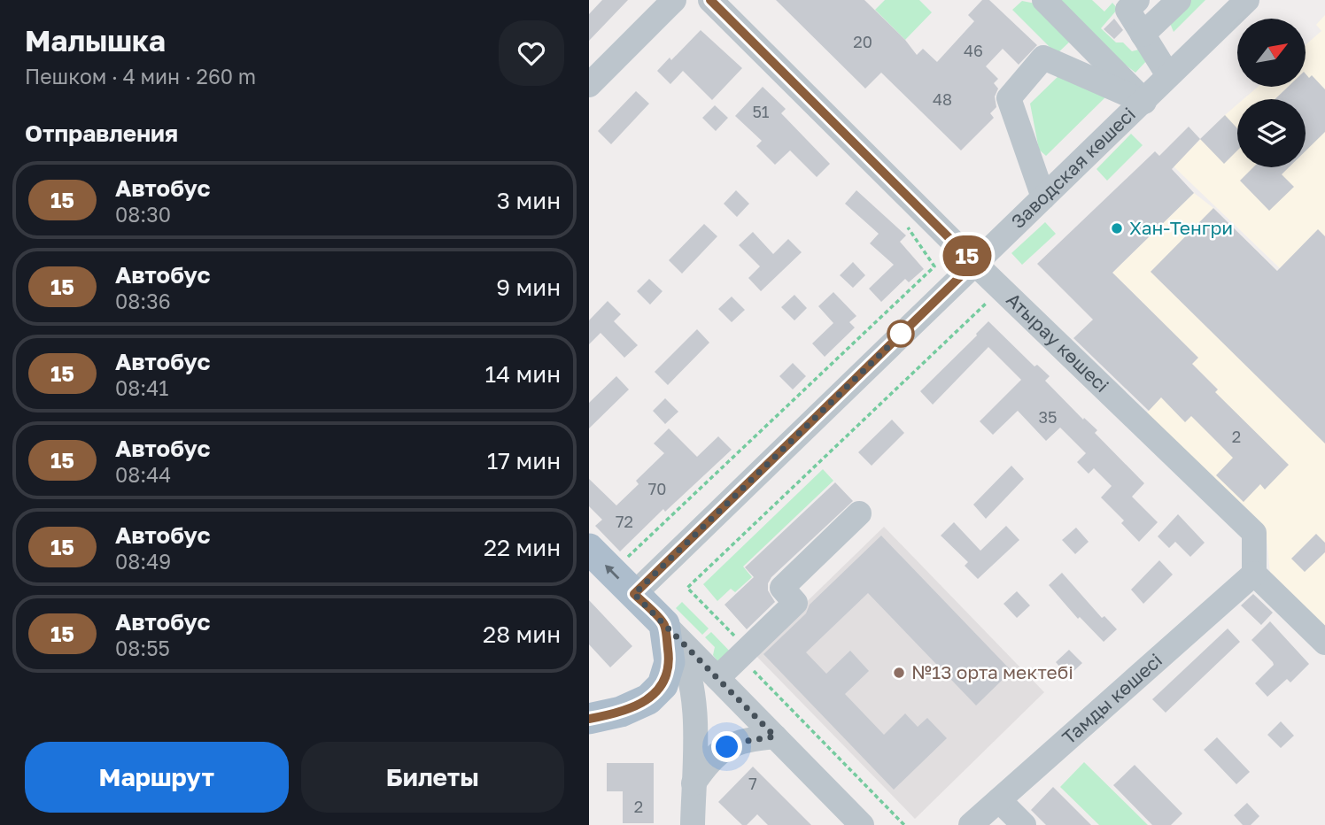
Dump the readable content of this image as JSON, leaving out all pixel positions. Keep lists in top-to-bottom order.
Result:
{
  "streets": {
    "street": ["Заводская көшесі", "Атырау көшесі", "Тамды көшесі"]
  },
  "crossings": [
    ["Заводская көшесі", "Атырау көшесі"],
    ["Атырау көшесі", "Тамды көшесі"]
  ],
  "places": ["Хан-Тенгри", "№13 орта мектебі"],
  "lines": ["bus line 15"],
  "house_numbers": [
    "20",
    "46",
    "48",
    "51",
    "35",
    "2",
    "70",
    "72",
    "7",
    "2"
  ],
  "north": "top right",
  "page": {
    "heading": [
      ["Малышка", "Пешком · 4 мин · 260 m"],
      "Отправления"
    ],
    "on_map": "15",
    "list": [
      {
        "mark": "15",
        "name": "Автобус",
        "note": "08:30",
        "value": "3 мин"
      },
      {
        "mark": "15",
        "name": "Автобус",
        "note": "08:36",
        "value": "9 мин"
      },
      {
        "mark": "15",
        "name": "Автобус",
        "note": "08:41",
        "value": "14 мин"
      },
      {
        "mark": "15",
        "name": "Автобус",
        "note": "08:44",
        "value": "17 мин"
      },
      {
        "mark": "15",
        "name": "Автобус",
        "note": "08:49",
        "value": "22 мин"
      },
      {
        "mark": "15",
        "name": "Автобус",
        "note": "08:55",
        "value": "28 мин"
      }
    ],
    "buttons": ["Маршрут", "Билеты"]
  }
}
